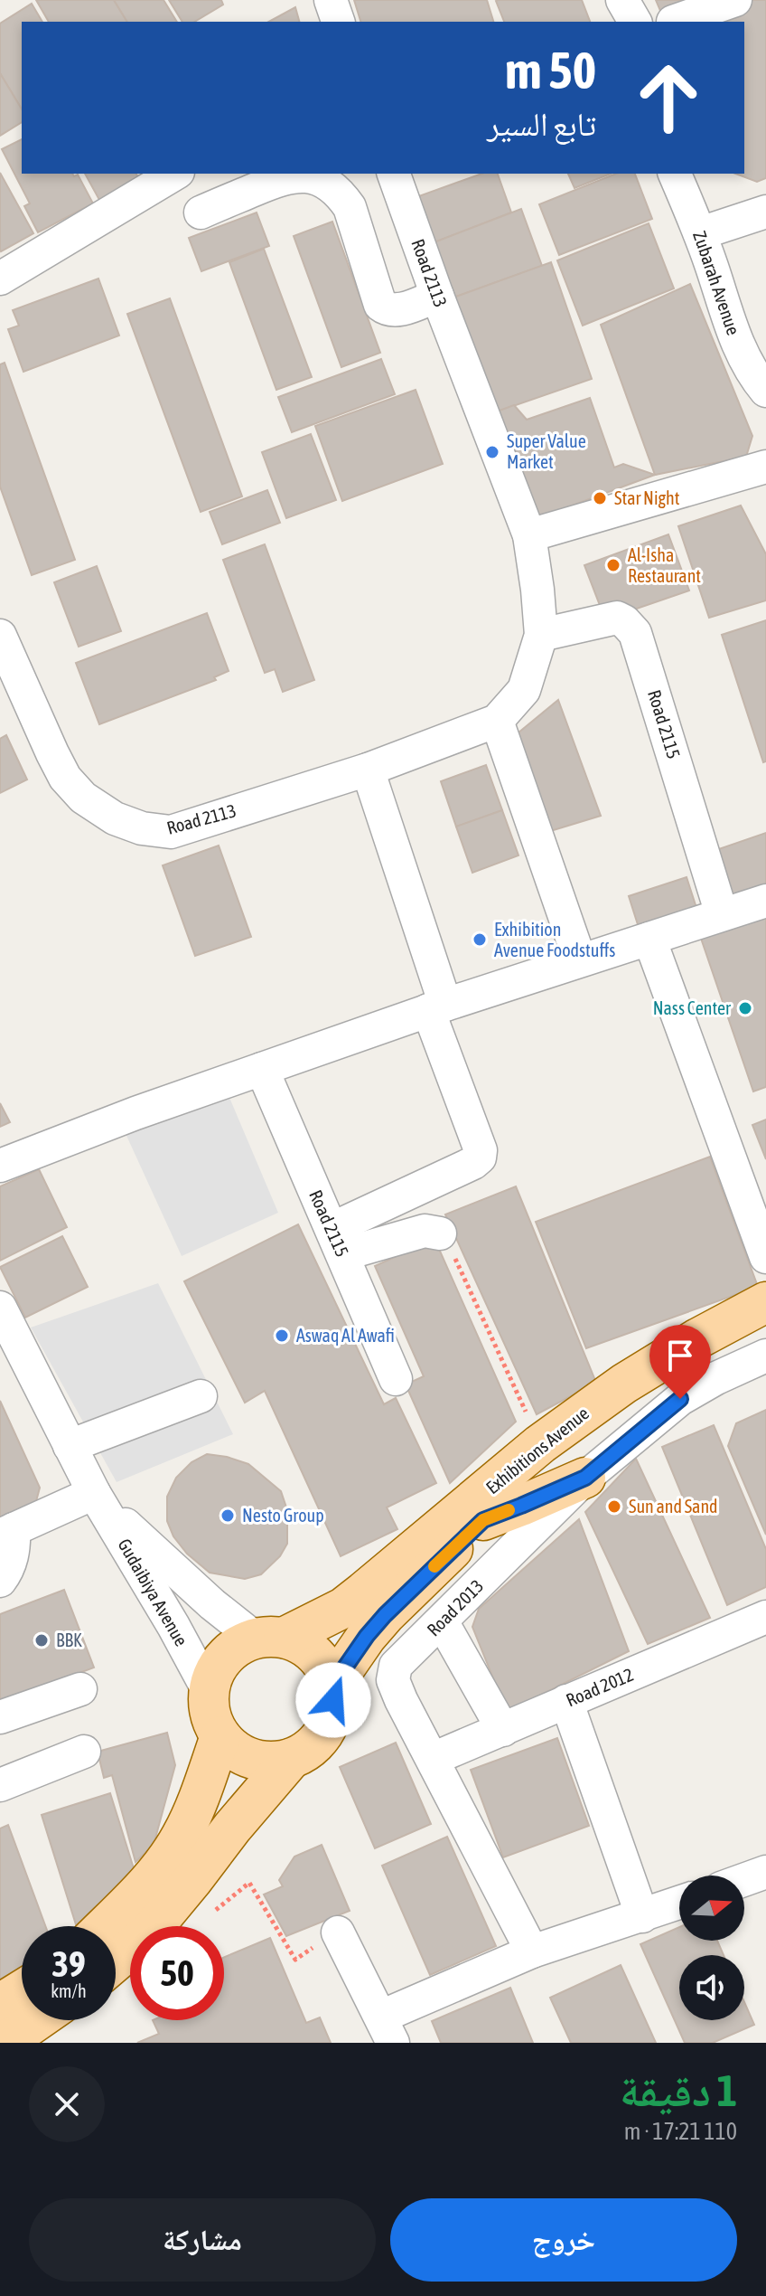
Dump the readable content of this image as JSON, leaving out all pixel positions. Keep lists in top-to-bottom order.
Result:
{
  "streets": {
    "main road": ["Exhibitions Avenue"],
    "street": [
      "Road 2113",
      "Zubarah Avenue",
      "Road 2115",
      "Gudaibiya Avenue",
      "Road 2013",
      "Road 2012"
    ]
  },
  "crossings": [
    ["Road 2113", "Road 2115"],
    ["Exhibitions Avenue", "Gudaibiya Avenue"],
    ["Road 2013", "Road 2012"]
  ],
  "places": [
    "Super Value Market",
    "Star Night",
    "Al-Isha Restaurant",
    "Exhibition Avenue Foodstuffs",
    "Nass Center",
    "Aswaq Al Awafi",
    "Sun and Sand",
    "Nesto Group",
    "BBK"
  ],
  "north": "right",
  "page": {
    "turn": ["50 m", "تابع السير"],
    "speed": "39 km/h",
    "limit": "50",
    "heading": ["1 دقيقة", "110 m · 17:21"],
    "buttons": ["خروج", "مشاركة"]
  }
}
